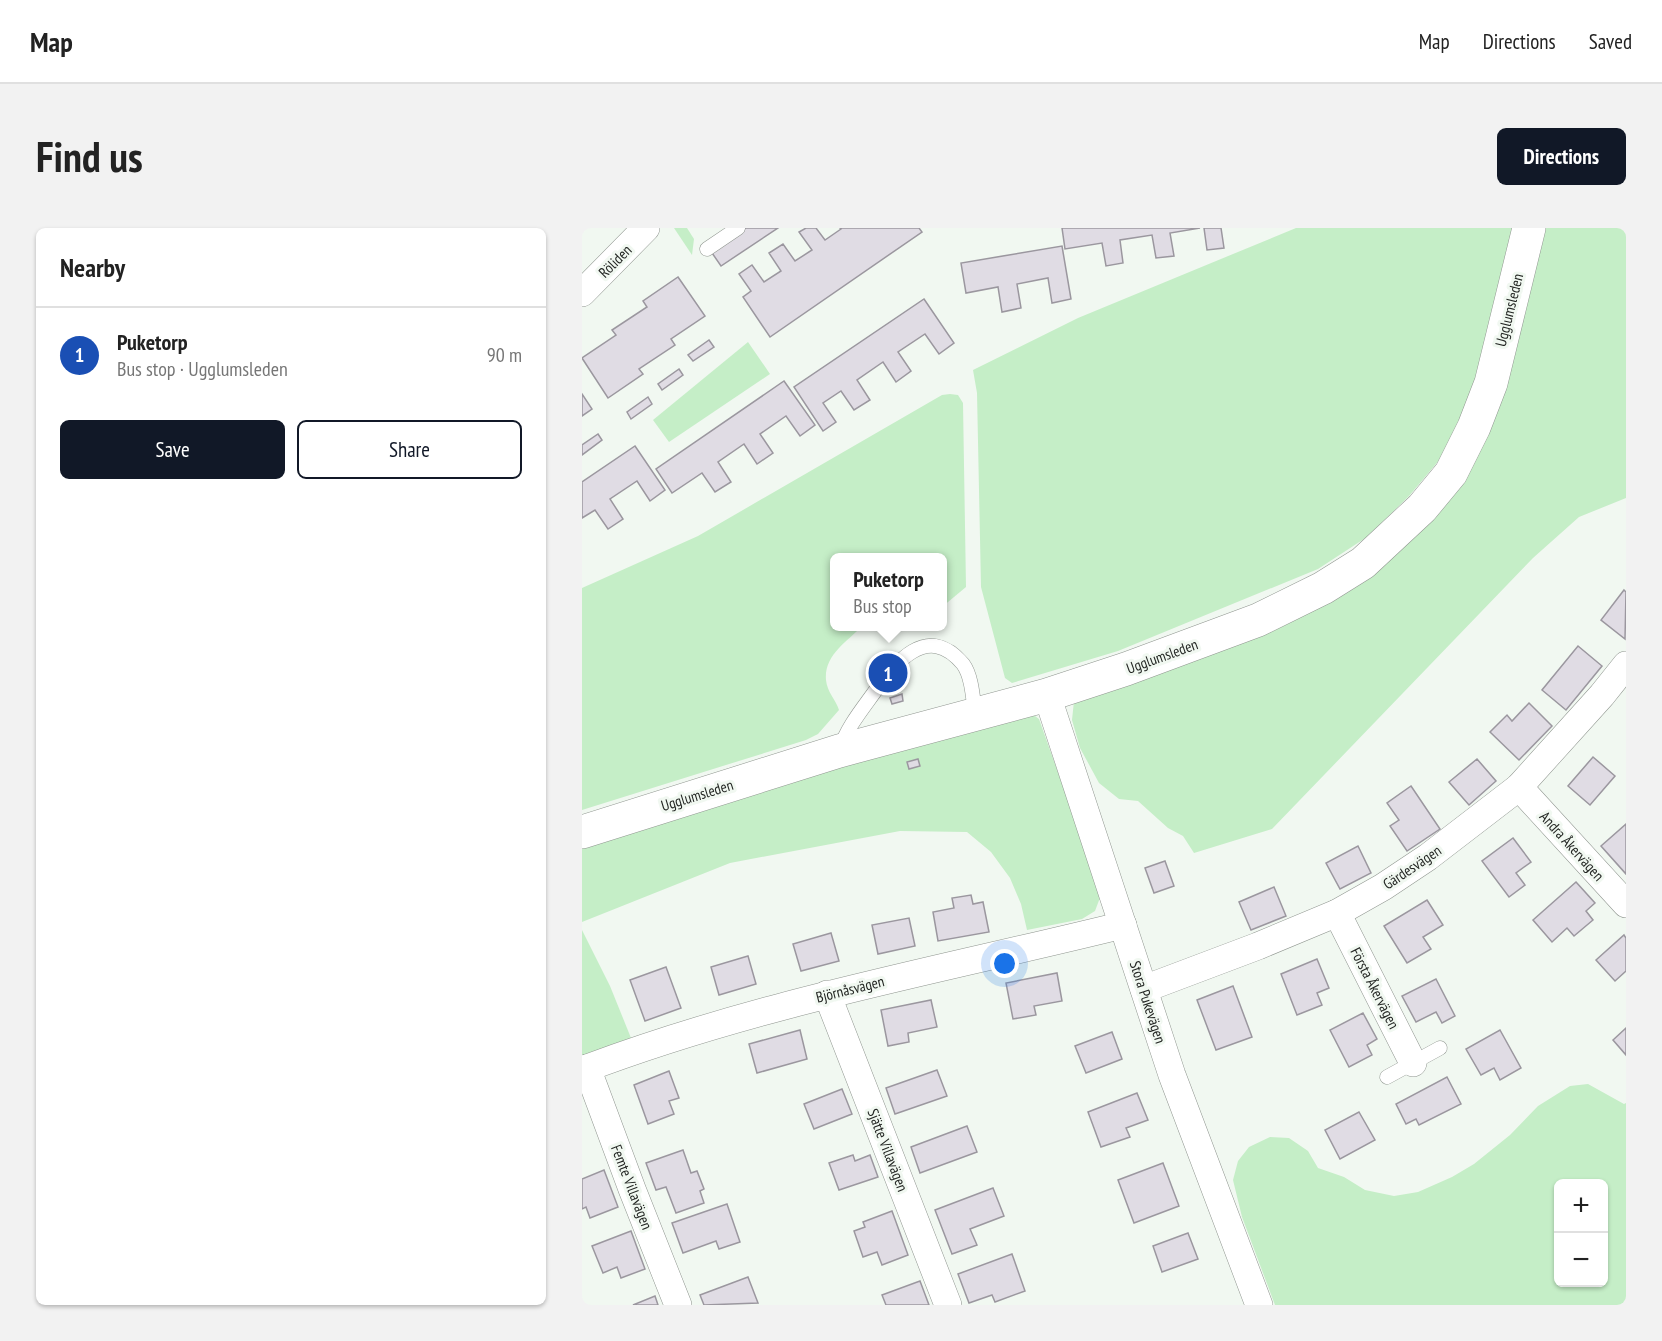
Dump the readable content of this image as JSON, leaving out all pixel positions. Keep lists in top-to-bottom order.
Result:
{
  "streets": {
    "street": [
      "Röliden",
      "Ugglumsleden",
      "Andra Åkervägen",
      "Gärdesvägen",
      "Första Åkervägen",
      "Björnåsvägen",
      "Stora Pukevägen",
      "Sjätte Villavägen",
      "Femte Villavägen"
    ]
  },
  "crossings": [
    ["Ugglumsleden", "Stora Pukevägen"],
    ["Andra Åkervägen", "Gärdesvägen"],
    ["Gärdesvägen", "Första Åkervägen"],
    ["Gärdesvägen", "Stora Pukevägen"],
    ["Björnåsvägen", "Stora Pukevägen"],
    ["Björnåsvägen", "Sjätte Villavägen"],
    ["Björnåsvägen", "Femte Villavägen"]
  ],
  "page": {
    "header": "Map",
    "nav": ["Map", "Directions", "Saved"],
    "buttons": [
      "Directions",
      ["Save", "Share"]
    ],
    "title": "Find us",
    "heading": "Nearby",
    "list": [
      {
        "mark": "1",
        "name": "Puketorp",
        "note": "Bus stop · Ugglumsleden",
        "value": "90 m"
      }
    ],
    "popup": ["Puketorp", "Bus stop"],
    "pins": "1",
    "map_buttons": ["+", "−"]
  }
}
